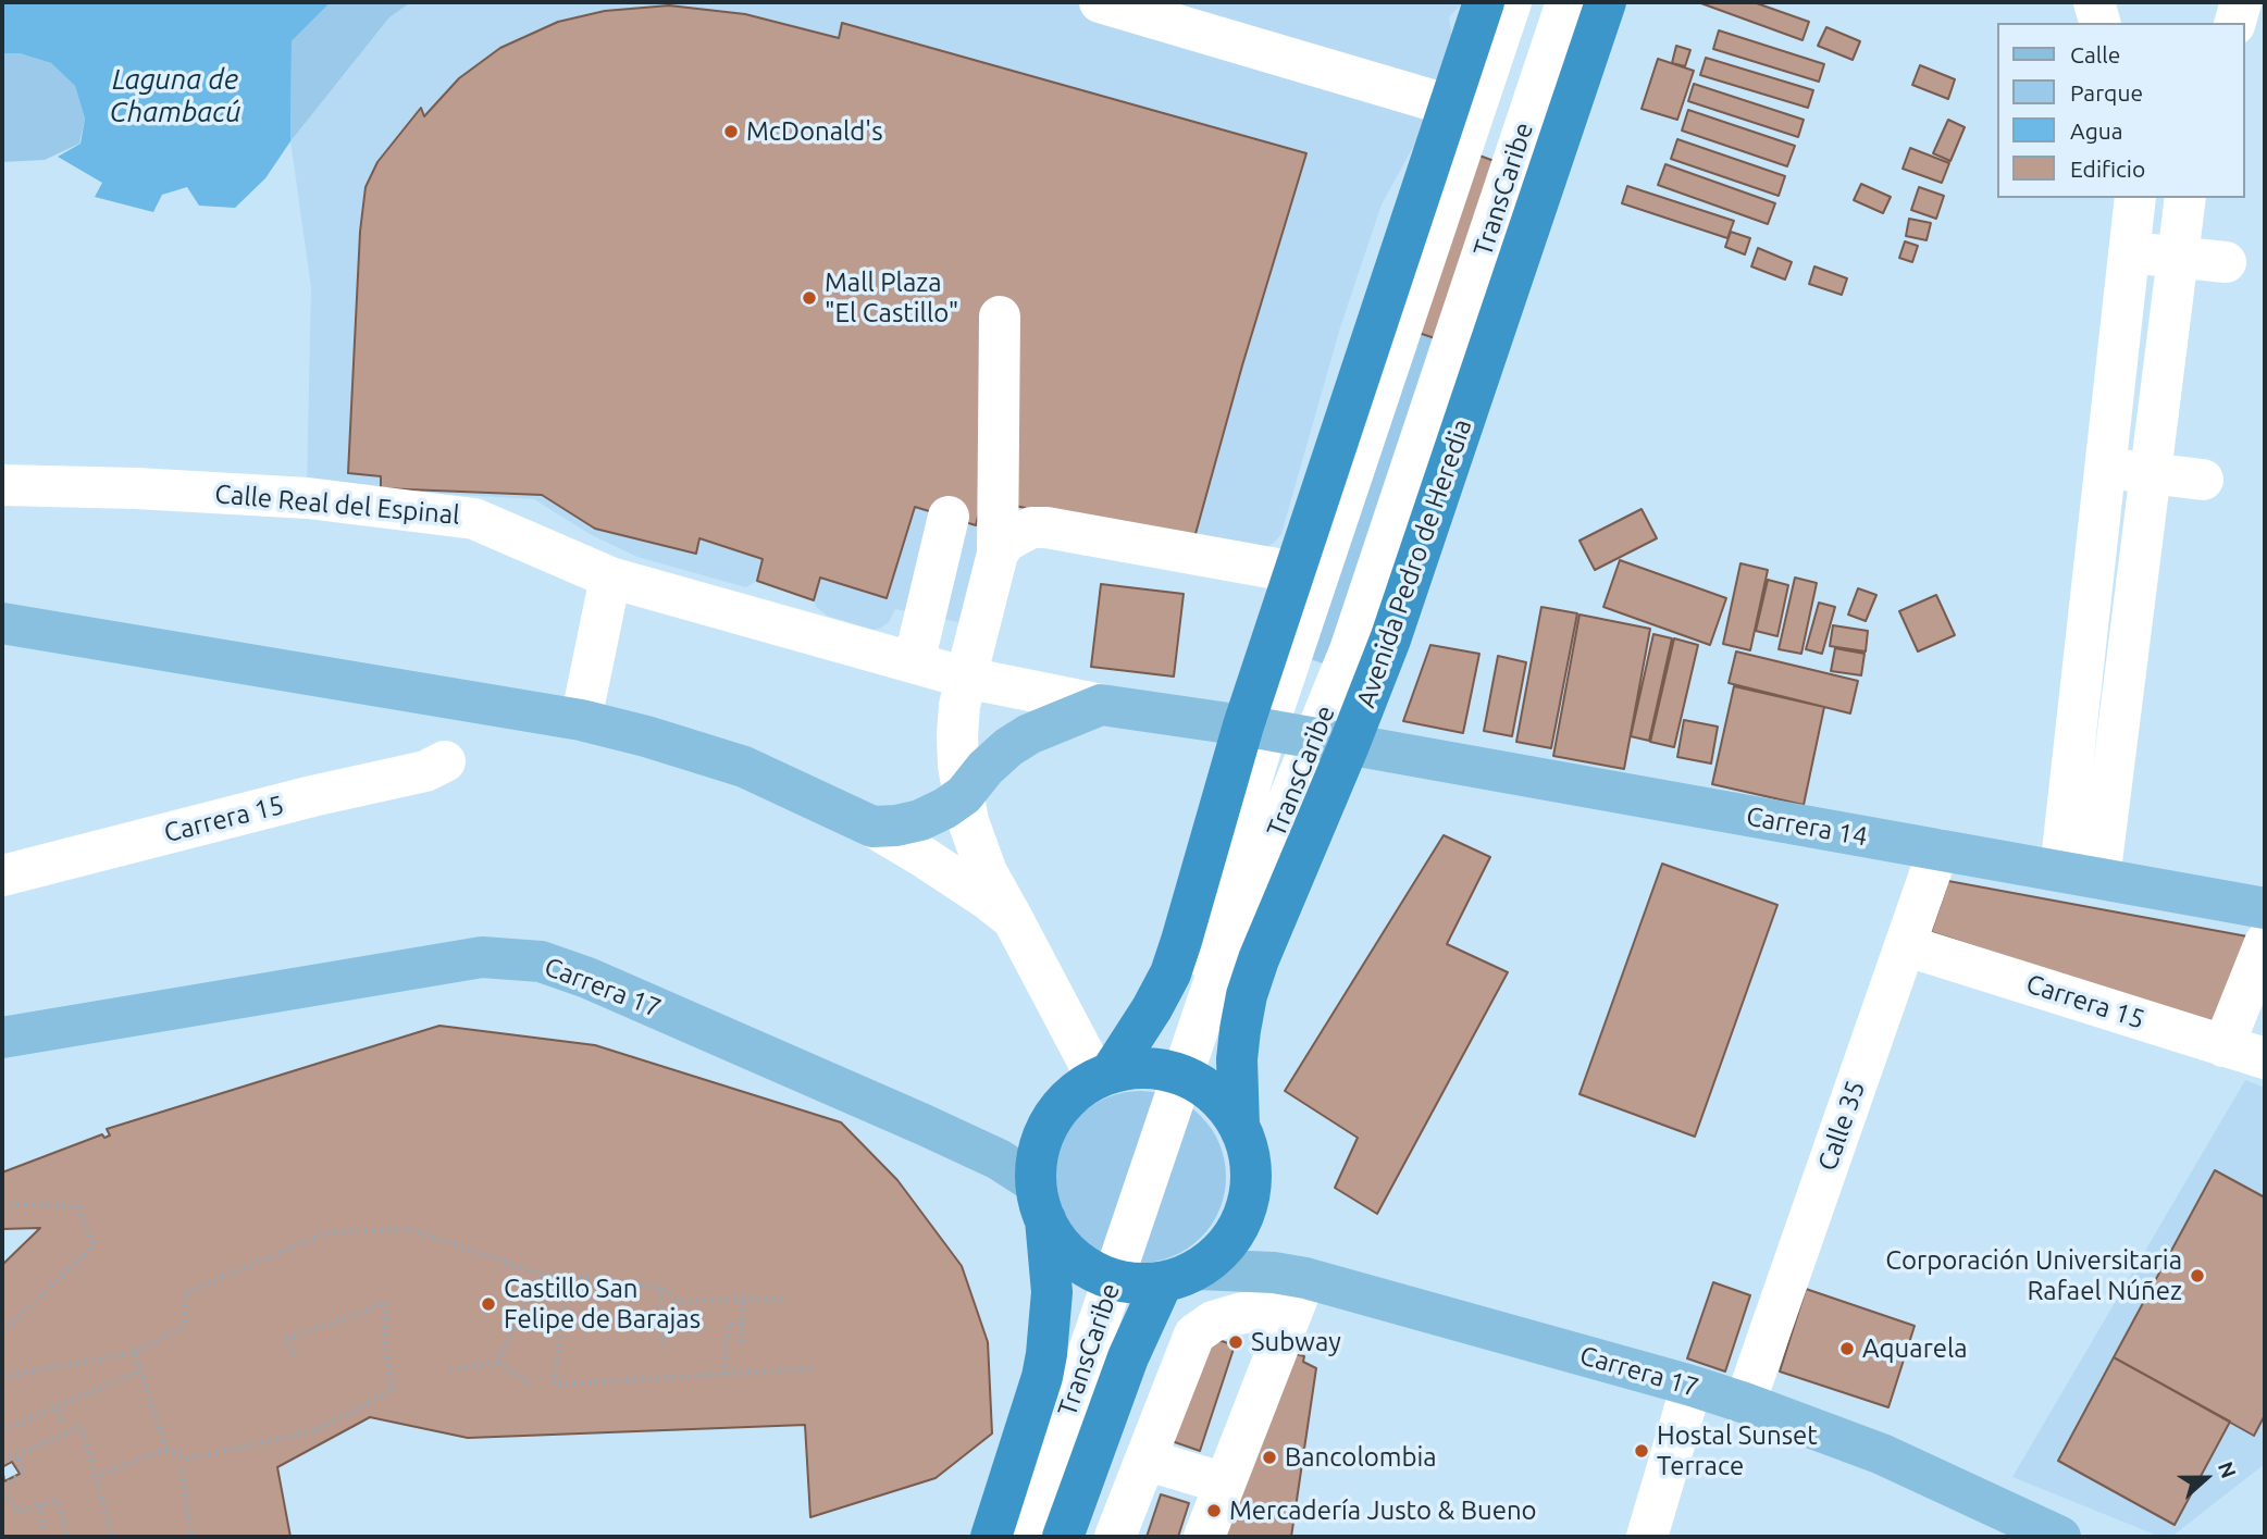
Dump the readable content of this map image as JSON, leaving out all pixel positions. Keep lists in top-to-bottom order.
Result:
{
  "streets": {
    "highway": ["Avenida Pedro de Heredia"],
    "main road": ["Calle Real del Espinal", "Carrera 14", "Carrera 17"],
    "street": ["TransCaribe", "Carrera 15", "Calle 35"]
  },
  "crossings": [
    ["TransCaribe", "Calle Real del Espinal"],
    ["TransCaribe", "Avenida Pedro de Heredia"],
    ["TransCaribe", "Carrera 14"],
    ["Calle Real del Espinal", "Avenida Pedro de Heredia"],
    ["Calle Real del Espinal", "Carrera 14"],
    ["Avenida Pedro de Heredia", "Carrera 14"],
    ["Carrera 15", "Calle 35"],
    ["Carrera 14", "Calle 35"],
    ["Carrera 17", "Calle 35"]
  ],
  "water": ["Laguna de Chambacú"],
  "places": [
    "McDonald's",
    "Mall Plaza \"El Castillo\"",
    "Corporación Universitaria Rafael Núñez",
    "Castillo San Felipe de Barajas",
    "Subway",
    "Aquarela",
    "Hostal Sunset Terrace",
    "Bancolombia",
    "Mercadería Justo & Bueno"
  ],
  "legend": [
    "Calle",
    "Parque",
    "Agua",
    "Edificio"
  ],
  "north": "right"
}
